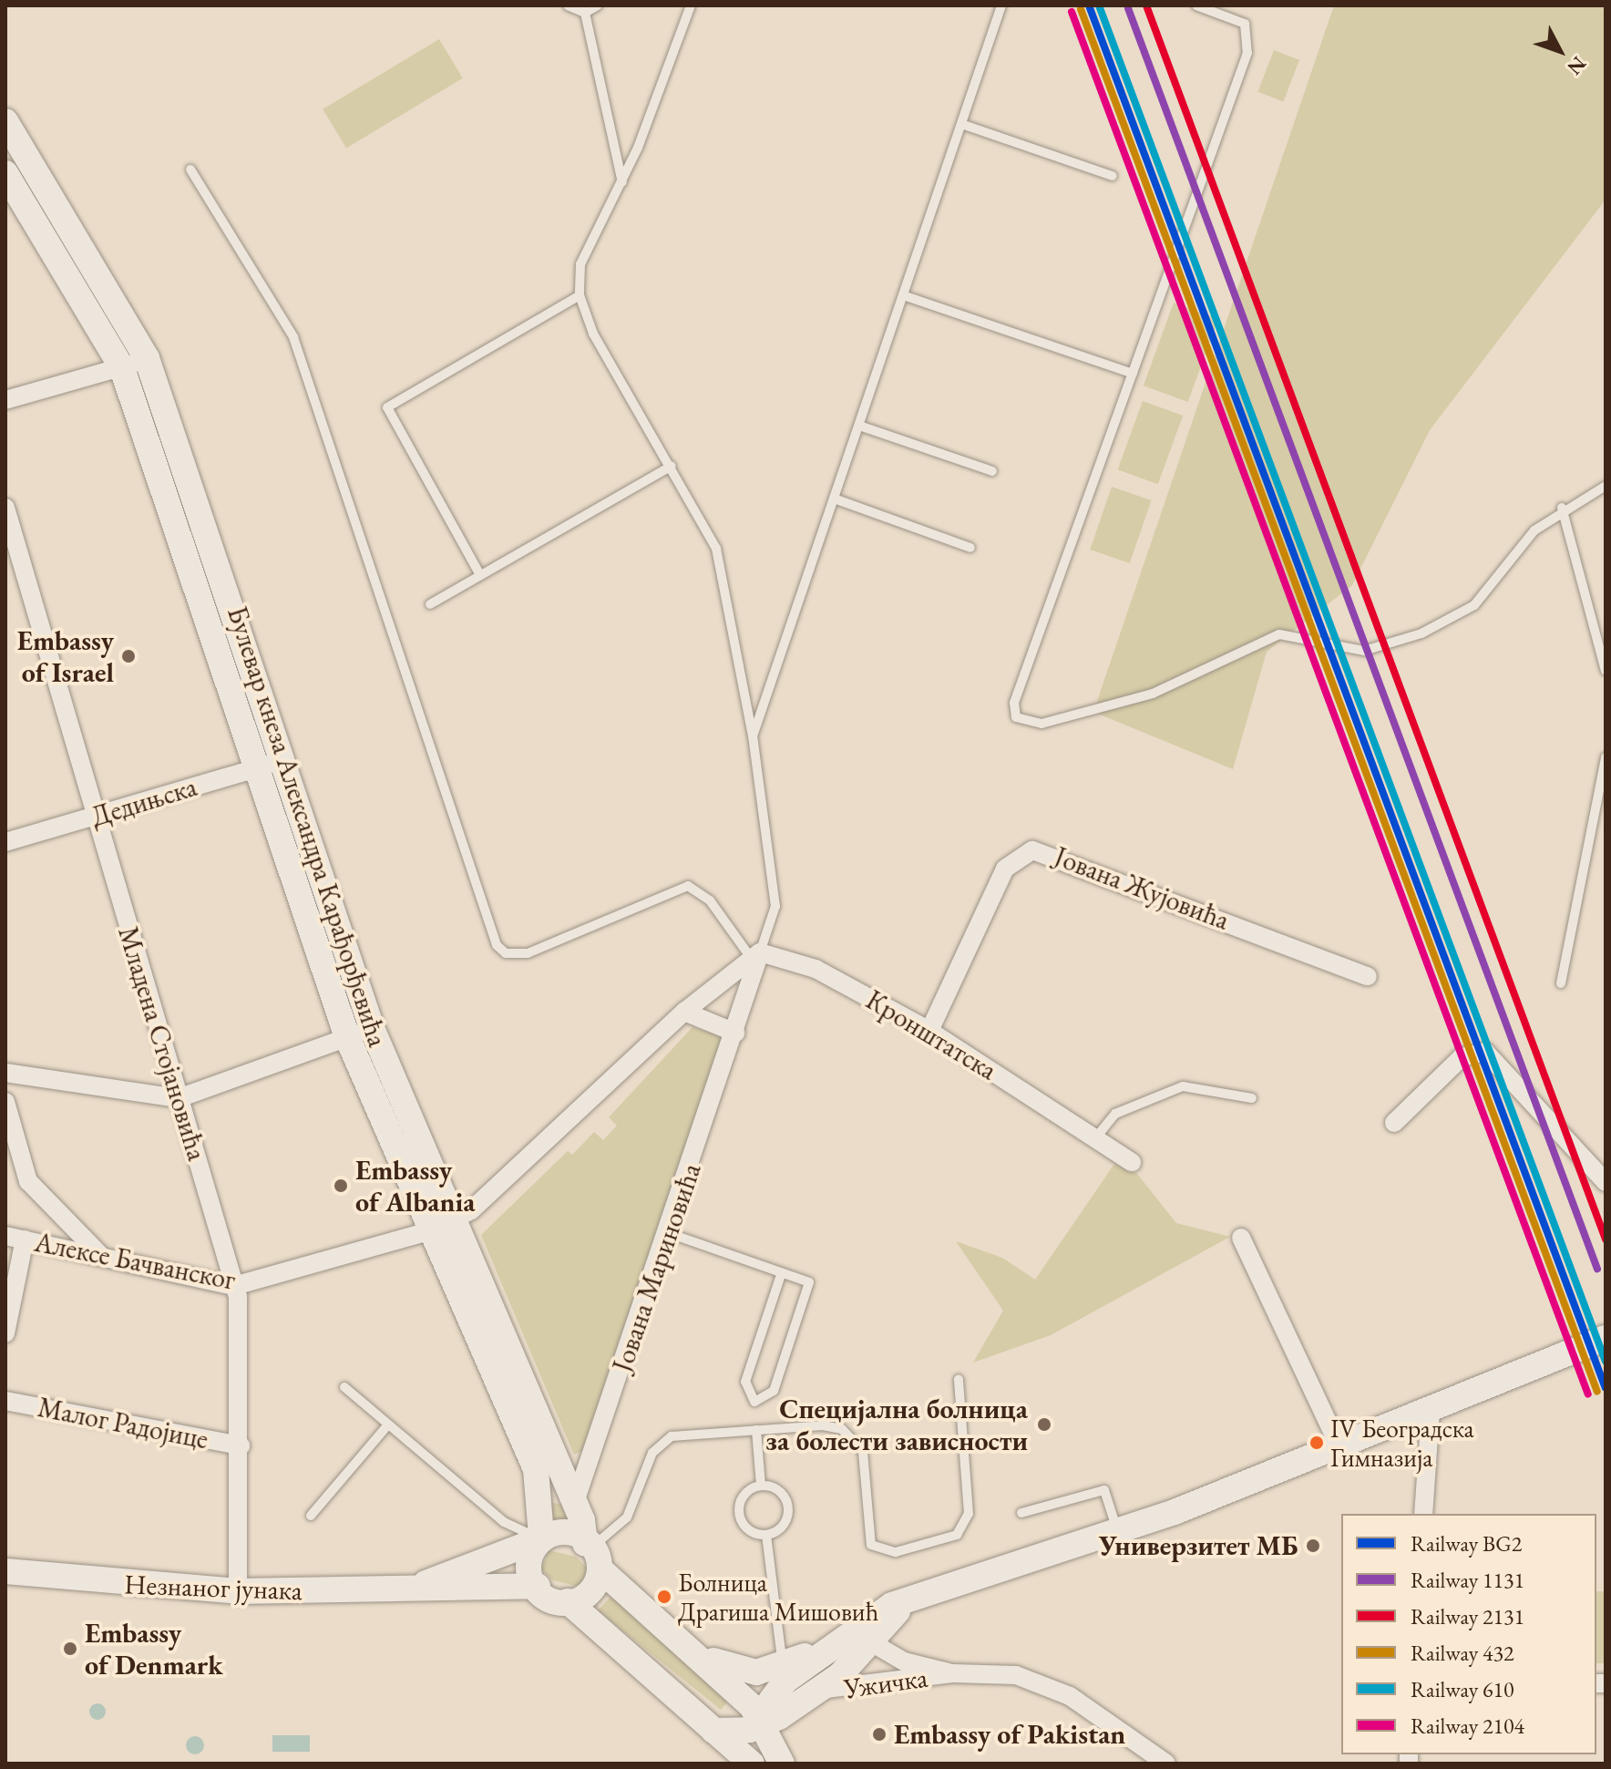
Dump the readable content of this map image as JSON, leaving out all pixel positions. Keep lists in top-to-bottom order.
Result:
{
  "streets": {
    "street": [
      "Дедињска",
      "Булевар кнеза Александра Карађорђевића",
      "Јована Жујовића",
      "Кронштатска",
      "Младена Стојановића",
      "Алексе Бачванског",
      "Јована Мариновића",
      "Малог Радојице",
      "Незнаног јунака",
      "Ужичка"
    ]
  },
  "crossings": [
    ["Дедињска", "Булевар кнеза Александра Карађорђевића"],
    ["Дедињска", "Младена Стојановића"],
    ["Булевар кнеза Александра Карађорђевића", "Алексе Бачванског"],
    ["Булевар кнеза Александра Карађорђевића", "Јована Мариновића"],
    ["Булевар кнеза Александра Карађорђевића", "Незнаног јунака"],
    ["Јована Жујовића", "Кронштатска"],
    ["Кронштатска", "Јована Мариновића"],
    ["Младена Стојановића", "Алексе Бачванског"],
    ["Младена Стојановића", "Малог Радојице"],
    ["Младена Стојановића", "Незнаног јунака"]
  ],
  "places": [
    "Embassy of Israel",
    "Embassy of Albania",
    "Специјална болница за болести зависности",
    "IV Београдска Гимназија",
    "Универзитет МБ",
    "Болница Драгиша Мишовић",
    "Embassy of Denmark",
    "Embassy of Pakistan"
  ],
  "lines": [
    "rail line BG2",
    "rail line 2131",
    "rail line 610",
    "rail line 1131",
    "rail line 432",
    "rail line 2104"
  ],
  "legend": [
    "Railway BG2",
    "Railway 1131",
    "Railway 2131",
    "Railway 432",
    "Railway 610",
    "Railway 2104"
  ],
  "north": "bottom right"
}
